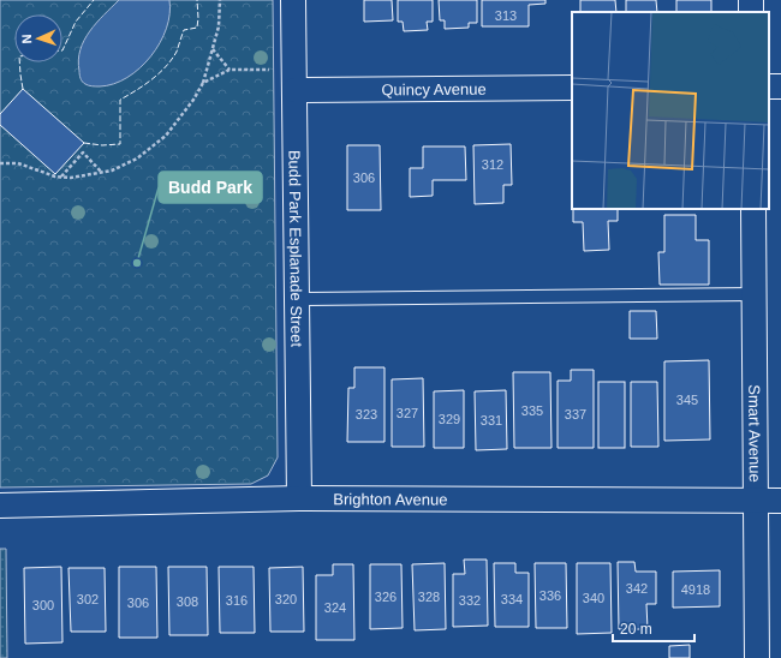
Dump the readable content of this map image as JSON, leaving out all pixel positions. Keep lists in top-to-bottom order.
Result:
{
  "streets": {
    "street": [
      "Quincy Avenue",
      "Budd Park Esplanade Street",
      "Smart Avenue",
      "Brighton Avenue"
    ]
  },
  "crossings": [
    ["Quincy Avenue", "Budd Park Esplanade Street"],
    ["Budd Park Esplanade Street", "Brighton Avenue"],
    ["Smart Avenue", "Brighton Avenue"]
  ],
  "places": ["Budd Park"],
  "house_numbers": [
    "313",
    "312",
    "306",
    "345",
    "335",
    "327",
    "323",
    "337",
    "329",
    "331",
    "342",
    "4918",
    "336",
    "326",
    "328",
    "340",
    "302",
    "320",
    "334",
    "316",
    "332",
    "308",
    "306",
    "300",
    "324"
  ],
  "scale_bar": "20 m",
  "north": "left"
}
